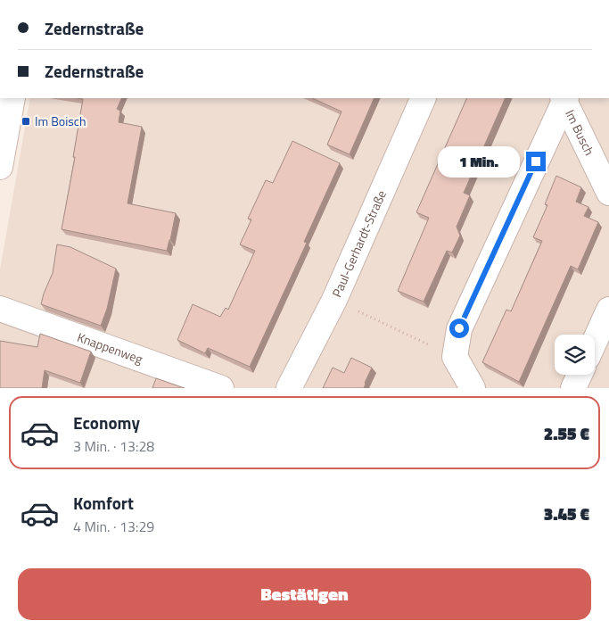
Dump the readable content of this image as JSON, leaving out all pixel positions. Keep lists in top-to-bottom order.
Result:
{
  "streets": {
    "street": ["Im Busch", "Paul-Gerhardt-Straße", "Knappenweg"]
  },
  "places": {
    "transit": ["Im Boisch"]
  },
  "page": {
    "banner": ["Zedernstraße", "Zedernstraße"],
    "bubble": "1 Min.",
    "list": [
      {
        "name": "Economy",
        "note": "3 Min. · 13:28",
        "value": "2.55 €"
      },
      {
        "name": "Komfort",
        "note": "4 Min. · 13:29",
        "value": "3.45 €"
      }
    ],
    "buttons": "Bestätigen"
  }
}
